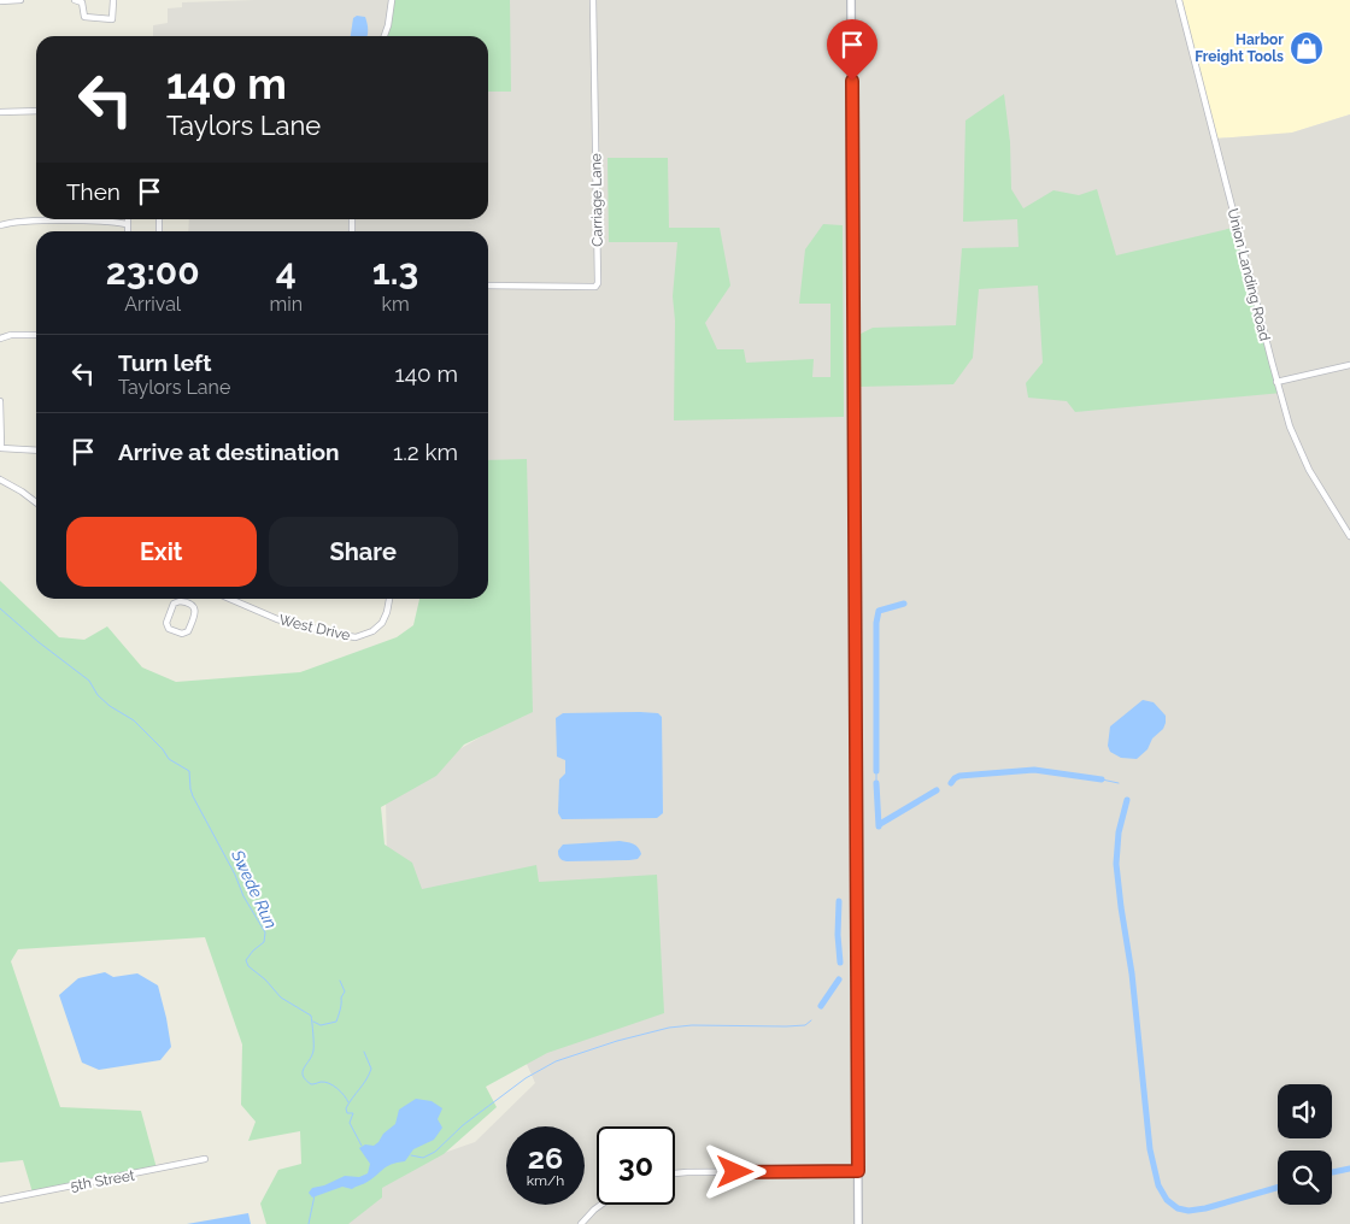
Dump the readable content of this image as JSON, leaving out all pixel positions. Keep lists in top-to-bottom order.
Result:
{
  "streets": {
    "street": [
      "Carriage Lane",
      "Union Landing Road",
      "West Drive",
      "5th Street"
    ]
  },
  "water": ["Swede Run"],
  "places": {
    "shop": ["Harbor Freight Tools"]
  },
  "page": {
    "turn": ["140 m", "Taylors Lane"],
    "then": "Then",
    "eta": [
      "23:00",
      "Arrival",
      "4",
      "min",
      "1.3",
      "km"
    ],
    "list": [
      {
        "name": "Turn left",
        "note": "Taylors Lane",
        "value": "140 m"
      },
      {
        "name": "Arrive at destination",
        "value": "1.2 km"
      }
    ],
    "buttons": ["Exit", "Share"],
    "speed": "26 km/h",
    "limit": "30"
  }
}
